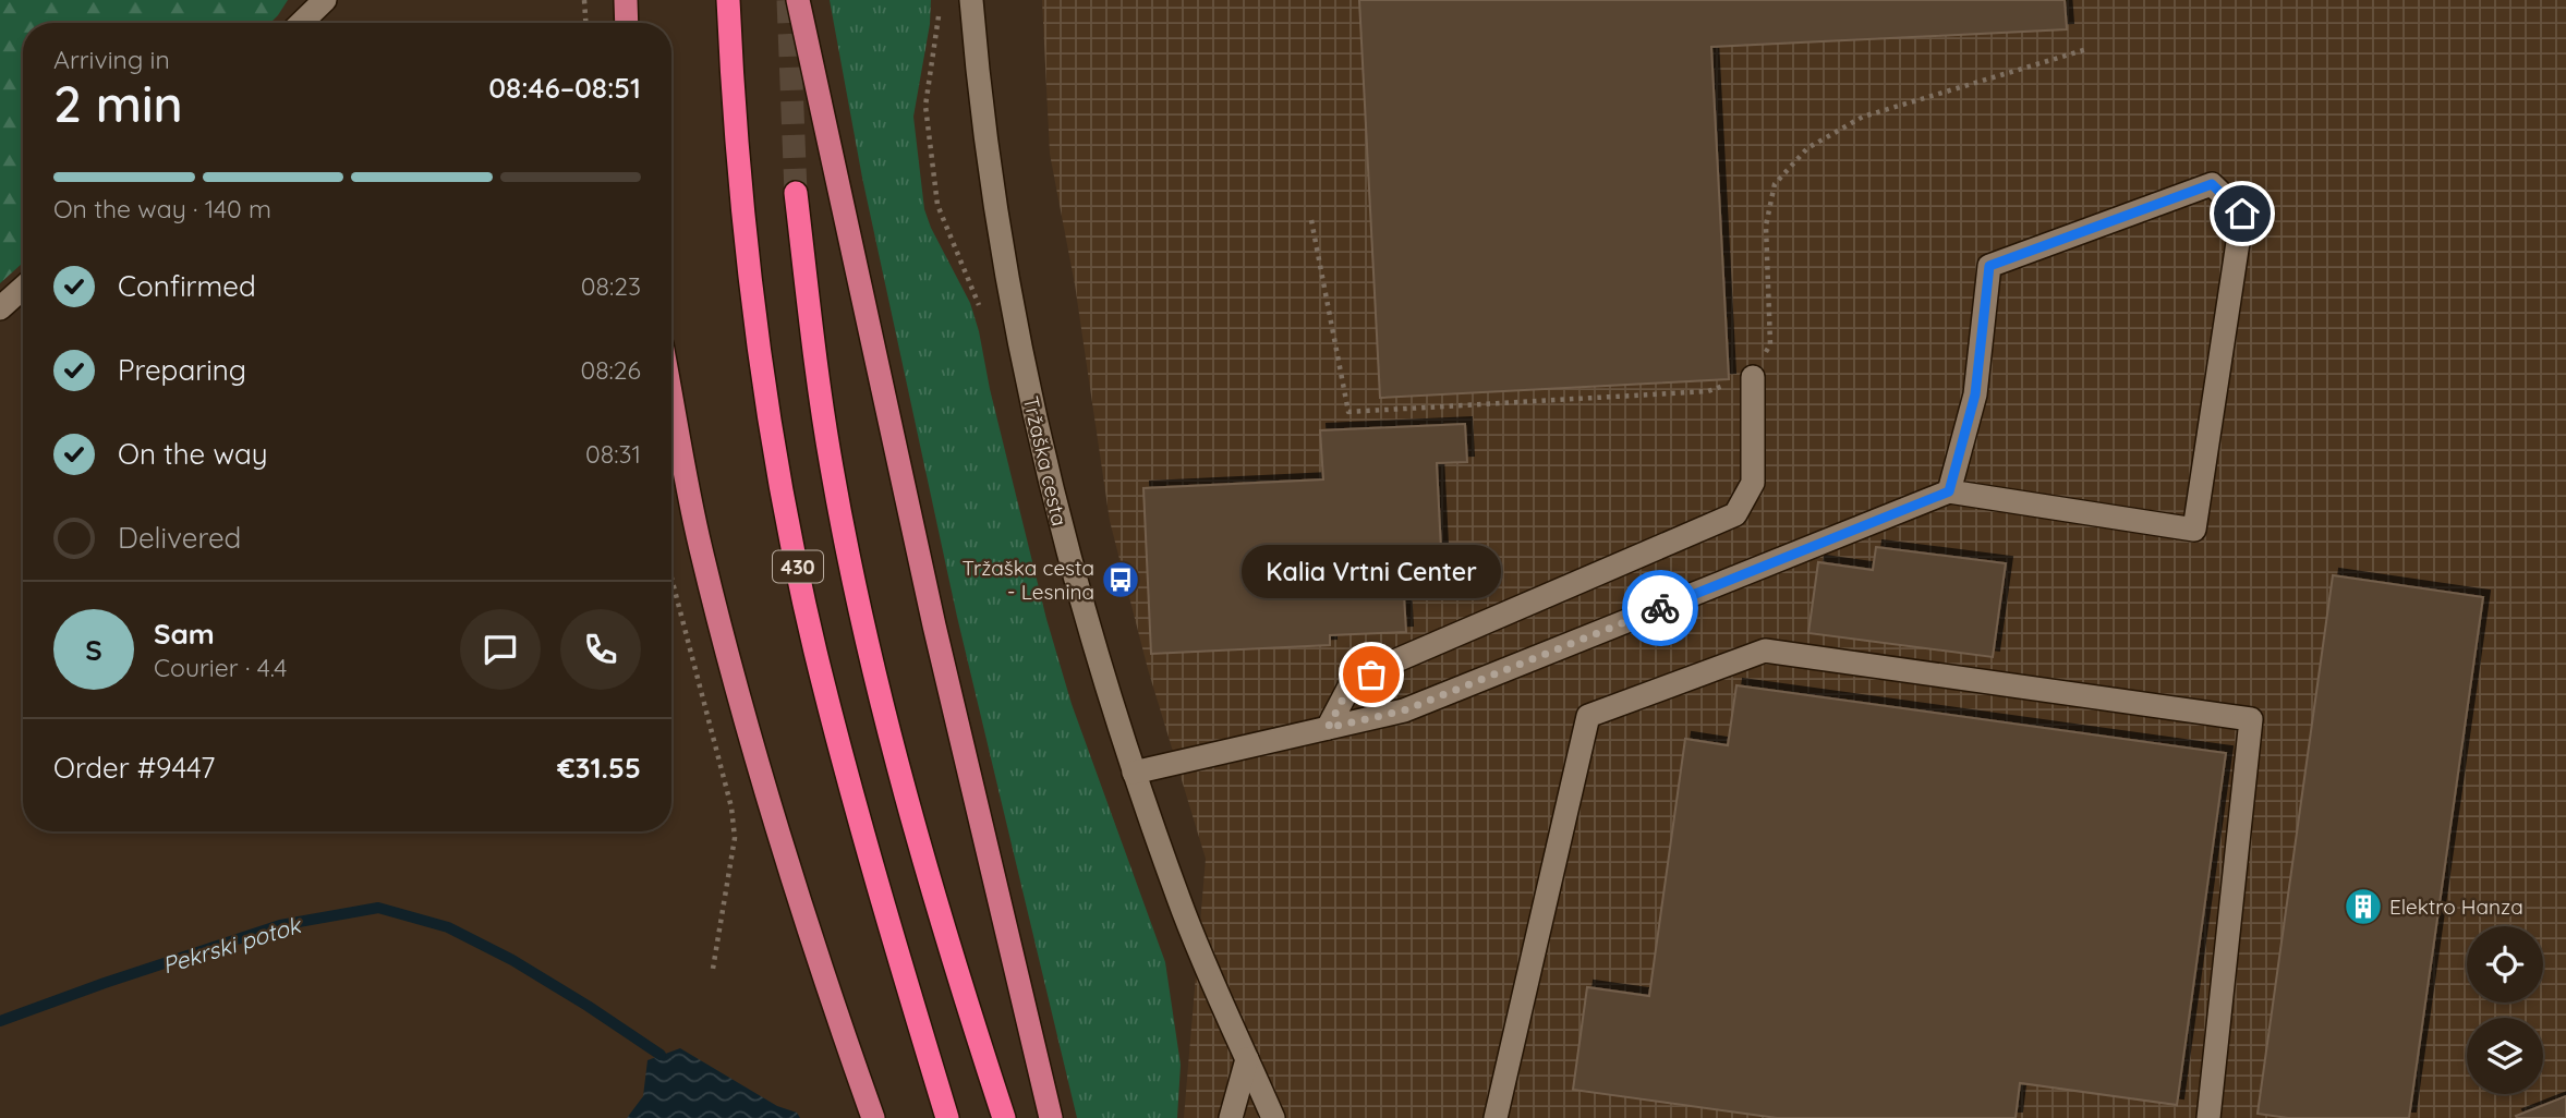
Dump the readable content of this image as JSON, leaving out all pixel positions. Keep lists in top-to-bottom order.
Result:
{
  "streets": {
    "highway": ["430"],
    "street": ["Tržaška cesta"]
  },
  "water": ["Pekrski potok"],
  "places": {
    "bus stop": ["Tržaška cesta - Lesnina"],
    "other": ["Kalia Vrtni Center"],
    "building": ["Elektro Hanza"]
  },
  "page": {
    "heading": ["2 min", "Arriving in", "08:46–08:51"],
    "panel": [
      "Sam",
      "Courier · 4.4",
      "Order #9447",
      "€31.55"
    ],
    "bar": "On the way · 140 m",
    "list": [
      ["Confirmed", "08:23"],
      ["Preparing", "08:26"],
      ["On the way", "08:31"],
      "Delivered"
    ],
    "bubble": "Kalia Vrtni Center",
    "round": "S"
  }
}
